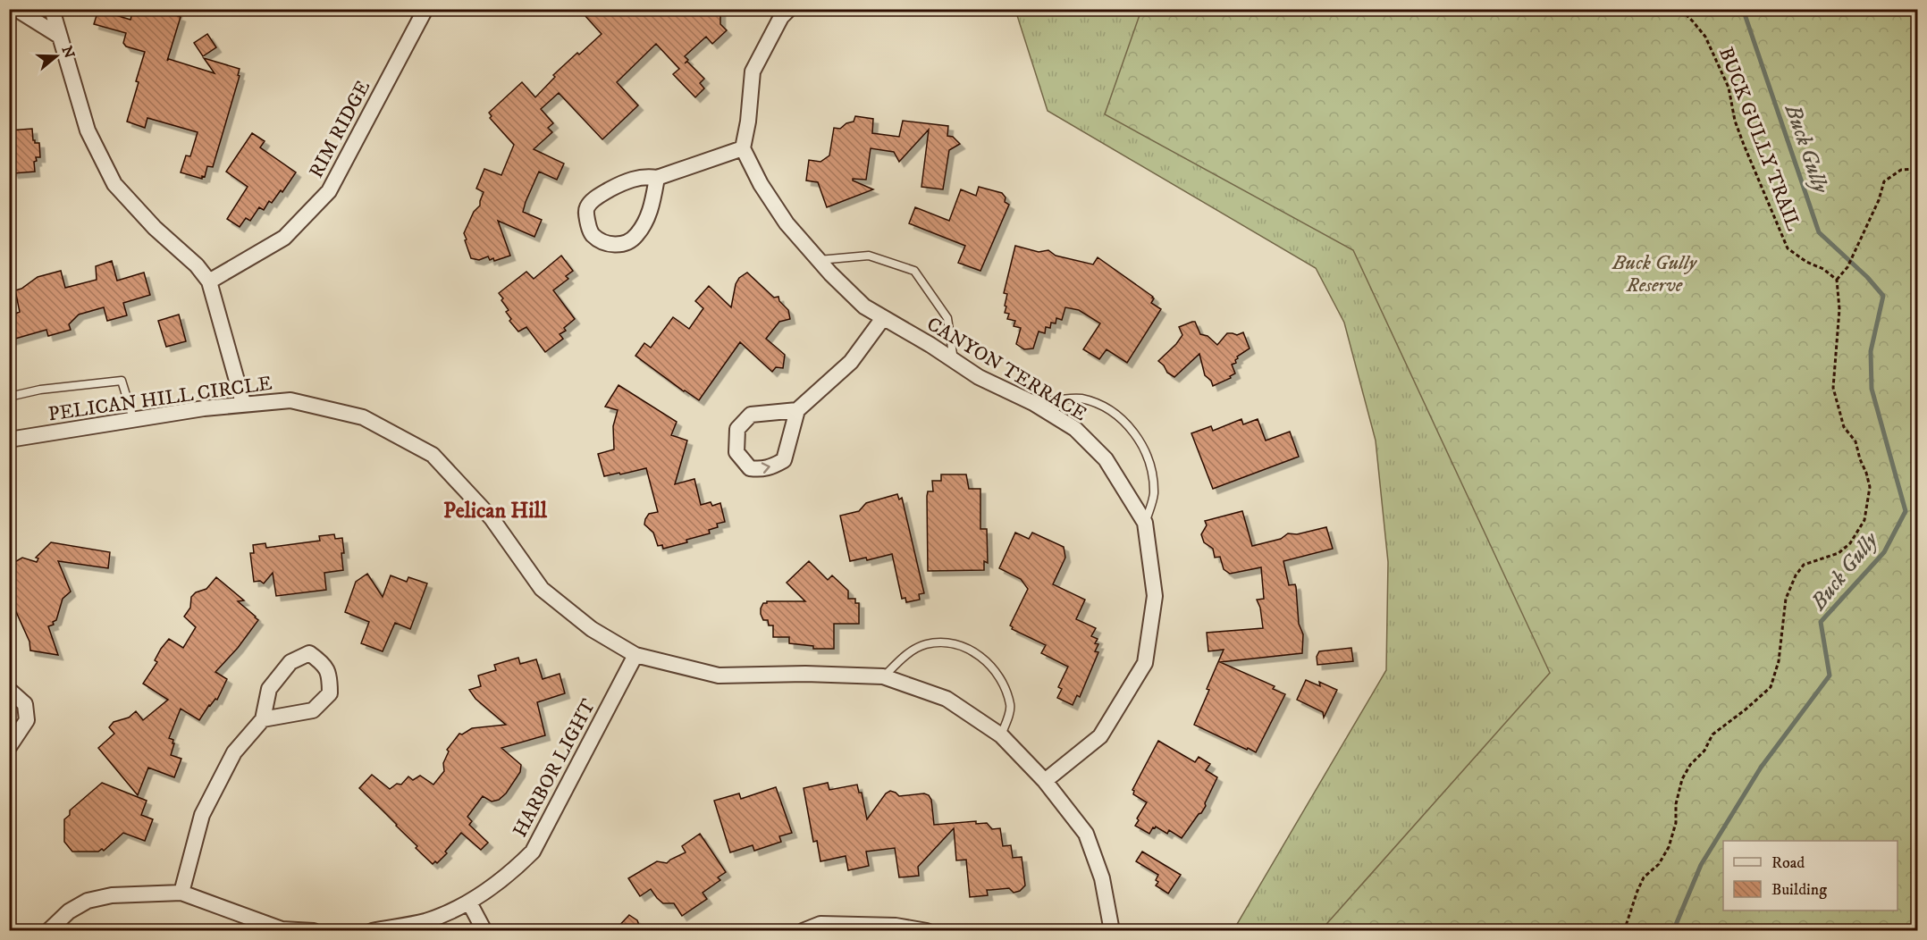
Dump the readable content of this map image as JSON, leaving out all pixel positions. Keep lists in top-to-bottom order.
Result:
{
  "streets": {
    "street": [
      "RIM RIDGE",
      "CANYON TERRACE",
      "PELICAN HILL CIRCLE",
      "HARBOR LIGHT"
    ],
    "path": ["BUCK GULLY TRAIL"]
  },
  "crossings": [
    ["CANYON TERRACE", "PELICAN HILL CIRCLE"],
    ["PELICAN HILL CIRCLE", "HARBOR LIGHT"]
  ],
  "districts": ["Pelican Hill"],
  "water": ["Buck Gully"],
  "parks": ["Buck Gully Reserve"],
  "legend": ["Road", "Building"],
  "north": "right"
}
